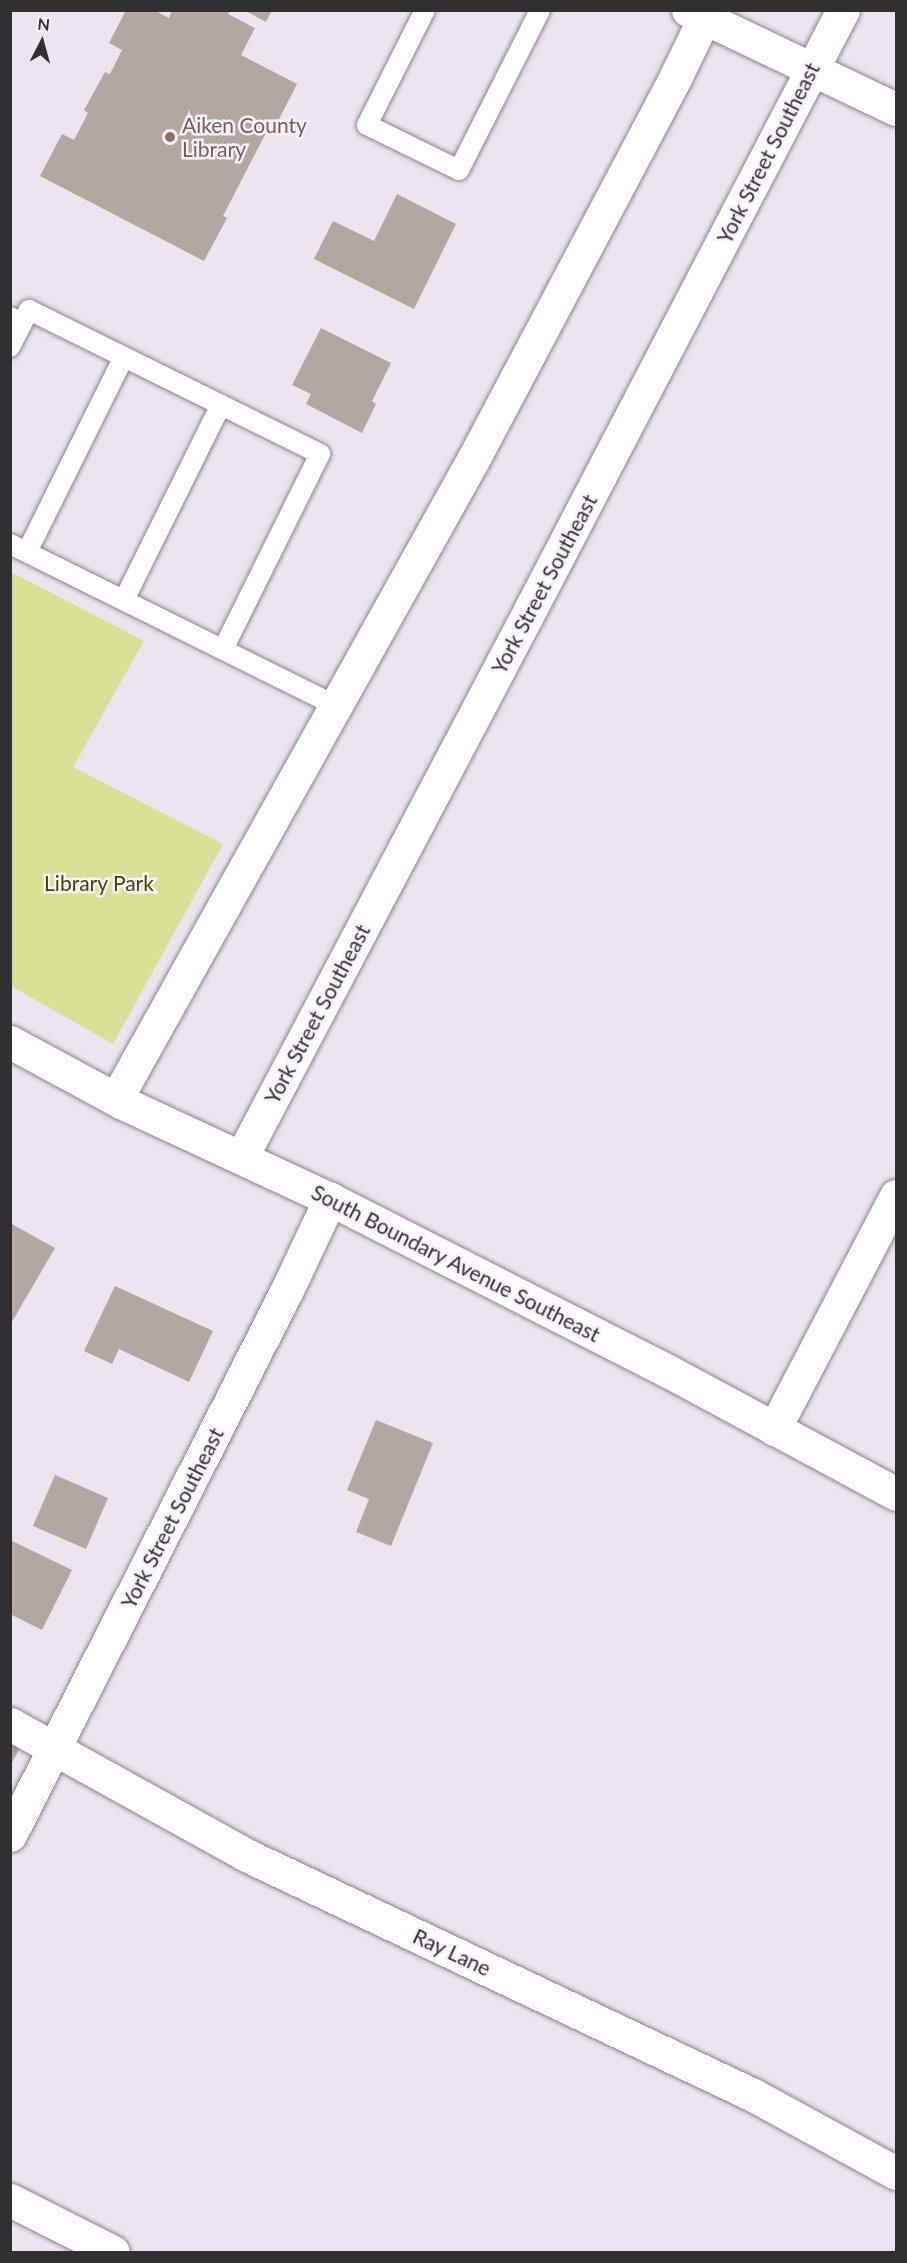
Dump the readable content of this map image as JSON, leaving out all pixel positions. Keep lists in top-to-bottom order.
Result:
{
  "streets": {
    "street": ["York Street Southeast", "South Boundary Avenue Southeast", "Ray Lane"]
  },
  "crossings": [
    ["York Street Southeast", "South Boundary Avenue Southeast"],
    ["York Street Southeast", "Ray Lane"]
  ],
  "parks": ["Library Park"],
  "places": ["Aiken County Library"],
  "north": "top"
}
